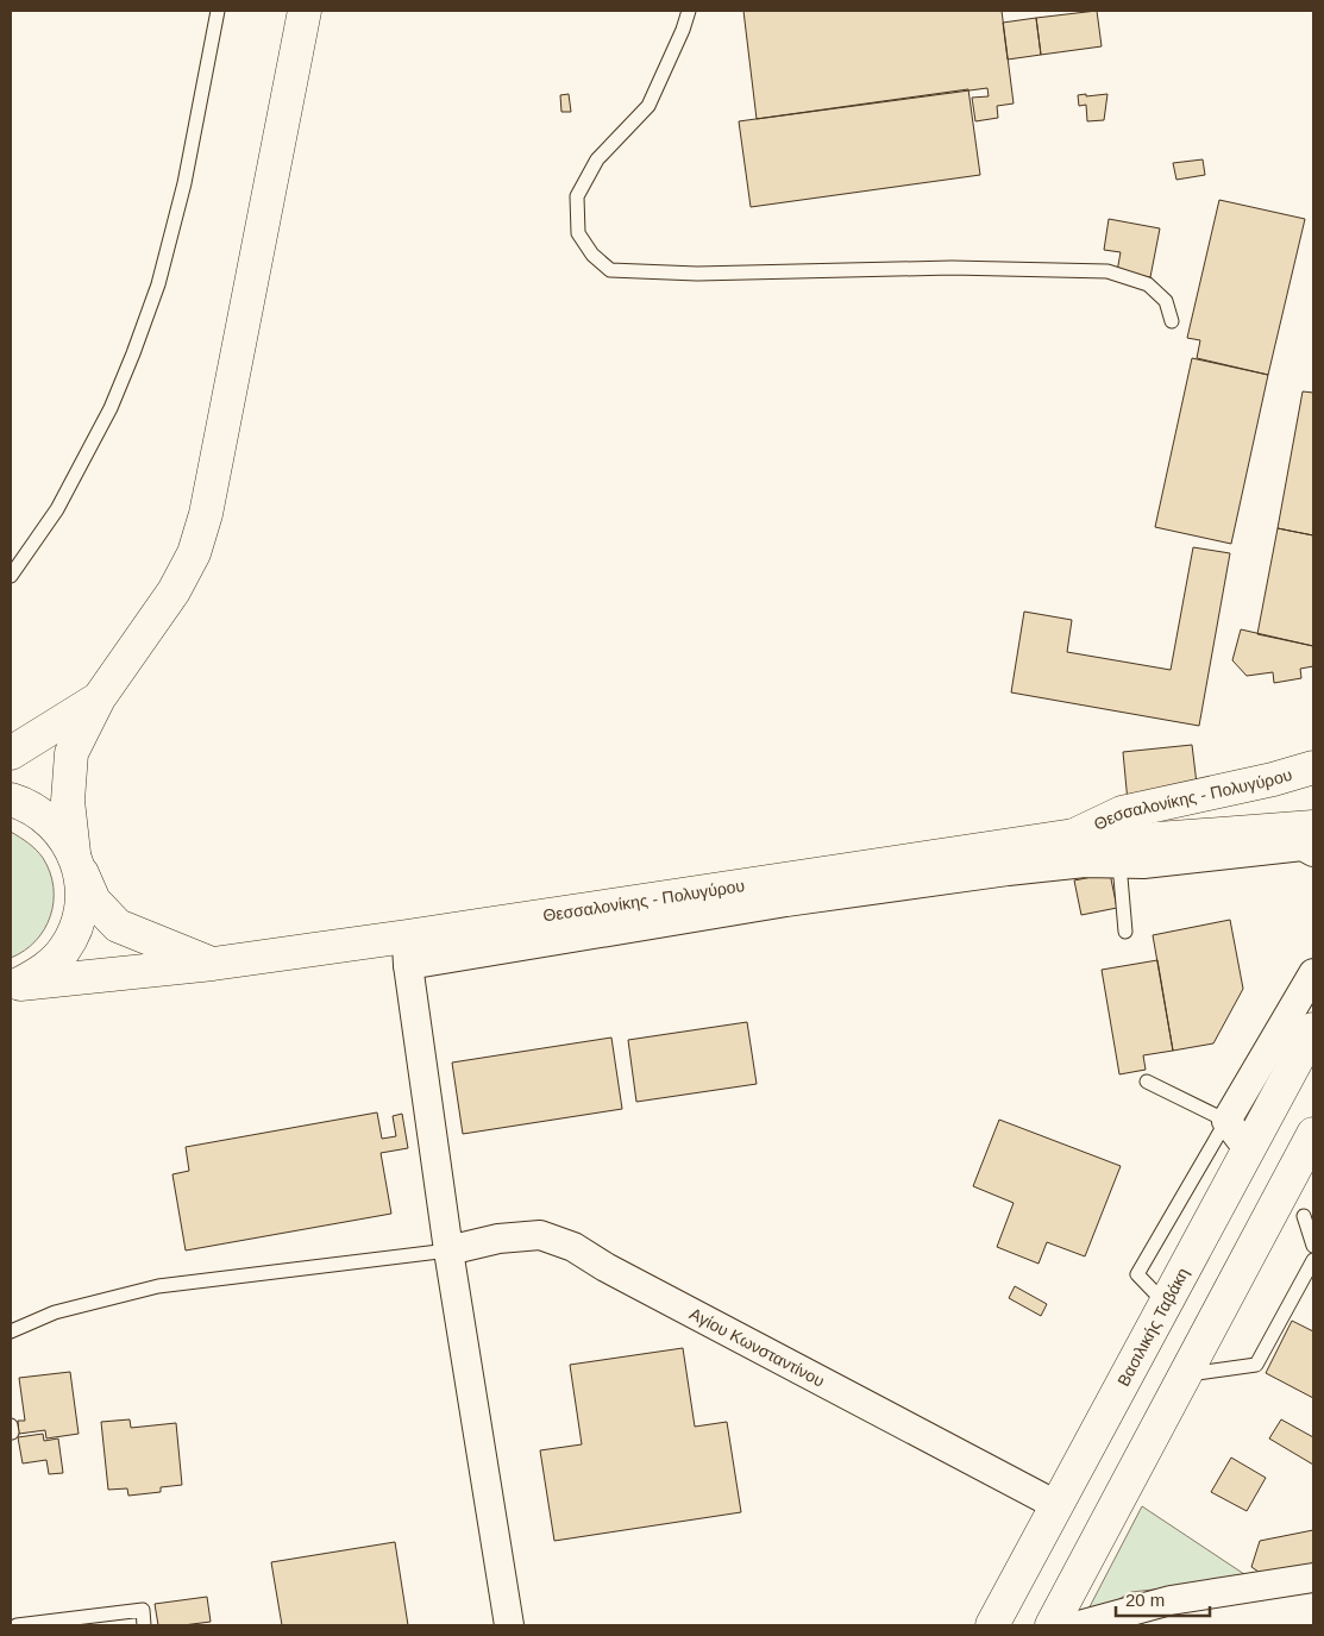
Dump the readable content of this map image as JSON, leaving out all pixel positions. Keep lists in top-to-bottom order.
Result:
{
  "streets": {
    "main road": ["Θεσσαλονίκης - Πολυγύρου", "Βασιλικής Ταβάκη"],
    "street": ["Αγίου Κωνσταντίνου"]
  },
  "crossings": [
    ["Βασιλικής Ταβάκη", "Αγίου Κωνσταντίνου"]
  ],
  "scale_bar": "20 m"
}
